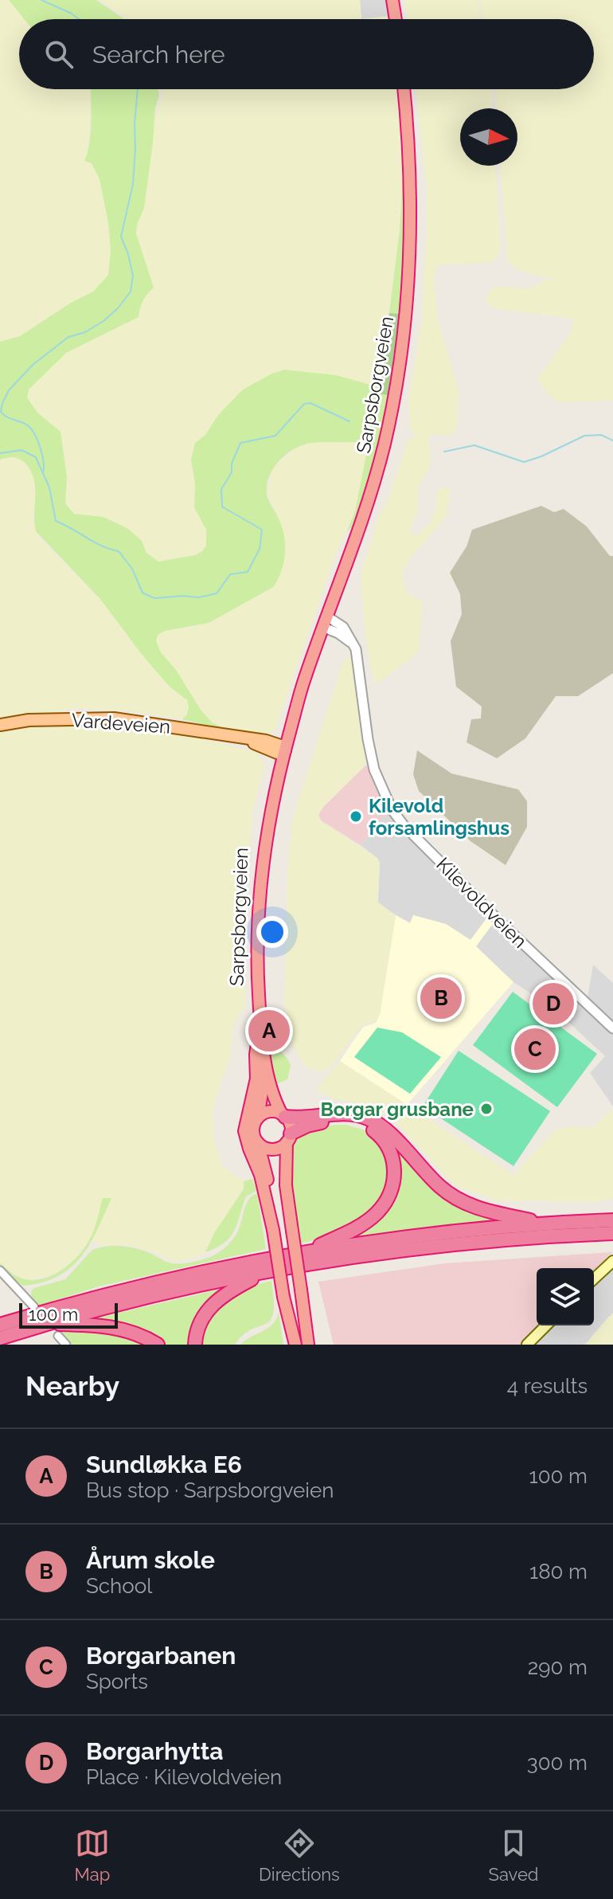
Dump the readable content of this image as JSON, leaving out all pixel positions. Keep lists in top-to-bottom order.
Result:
{
  "streets": {
    "highway": ["Sarpsborgveien"],
    "main road": ["Vardeveien"],
    "street": ["Kilevoldveien"]
  },
  "crossings": [
    ["Sarpsborgveien", "Vardeveien"],
    ["Sarpsborgveien", "Kilevoldveien"]
  ],
  "places": ["Kilevold forsamlingshus", "Borgar grusbane"],
  "scale_bar": "100 m",
  "north": "right",
  "page": {
    "search": "Search here",
    "pins": [
      "B",
      "D",
      "A",
      "C"
    ],
    "scale": "100 m",
    "heading": ["Nearby", "4 results"],
    "list": [
      {
        "mark": "A",
        "name": "Sundløkka E6",
        "note": "Bus stop · Sarpsborgveien",
        "value": "100 m"
      },
      {
        "mark": "B",
        "name": "Årum skole",
        "note": "School",
        "value": "180 m"
      },
      {
        "mark": "C",
        "name": "Borgarbanen",
        "note": "Sports",
        "value": "290 m"
      },
      {
        "mark": "D",
        "name": "Borgarhytta",
        "note": "Place · Kilevoldveien",
        "value": "300 m"
      }
    ],
    "nav": ["Map", "Directions", "Saved"]
  }
}
